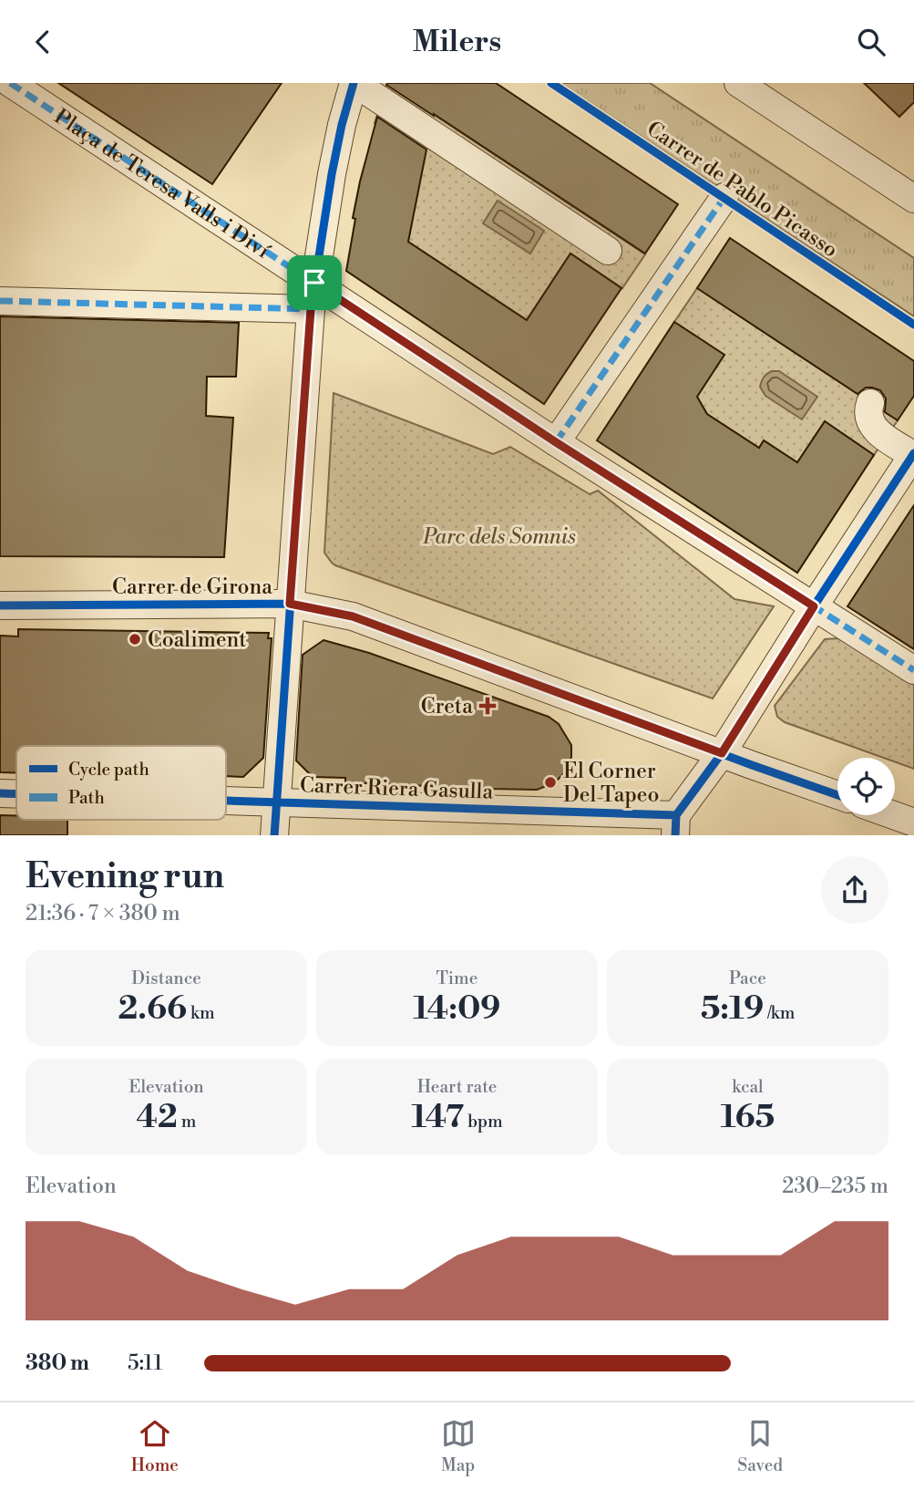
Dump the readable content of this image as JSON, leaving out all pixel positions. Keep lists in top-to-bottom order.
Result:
{
  "streets": {
    "street": ["Plaça de Teresa Valls i Diví", "Carrer de Girona", "Carrer Riera Gasulla"],
    "cycle path": ["Carrer de Pablo Picasso"]
  },
  "parks": ["Parc dels Somnis"],
  "places": {
    "other": ["Coaliment", "El Corner Del Tapeo"],
    "health": ["Creta"]
  },
  "legend": ["Cycle path", "Path"],
  "page": {
    "header": "Milers",
    "heading": ["Evening run", "21:36 · 7 × 380 m"],
    "stats": [
      ["Distance", "2.66 km"],
      ["Time", "14:09"],
      ["Pace", "5:19 /km"],
      ["Elevation", "42 m"],
      ["Heart rate", "147 bpm"],
      ["kcal", "165"]
    ],
    "chart": ["Elevation", "230–235 m"],
    "list": [
      {
        "name": "380 m",
        "note": "5:11"
      }
    ],
    "tabs": ["Home", "Map", "Saved"]
  }
}
